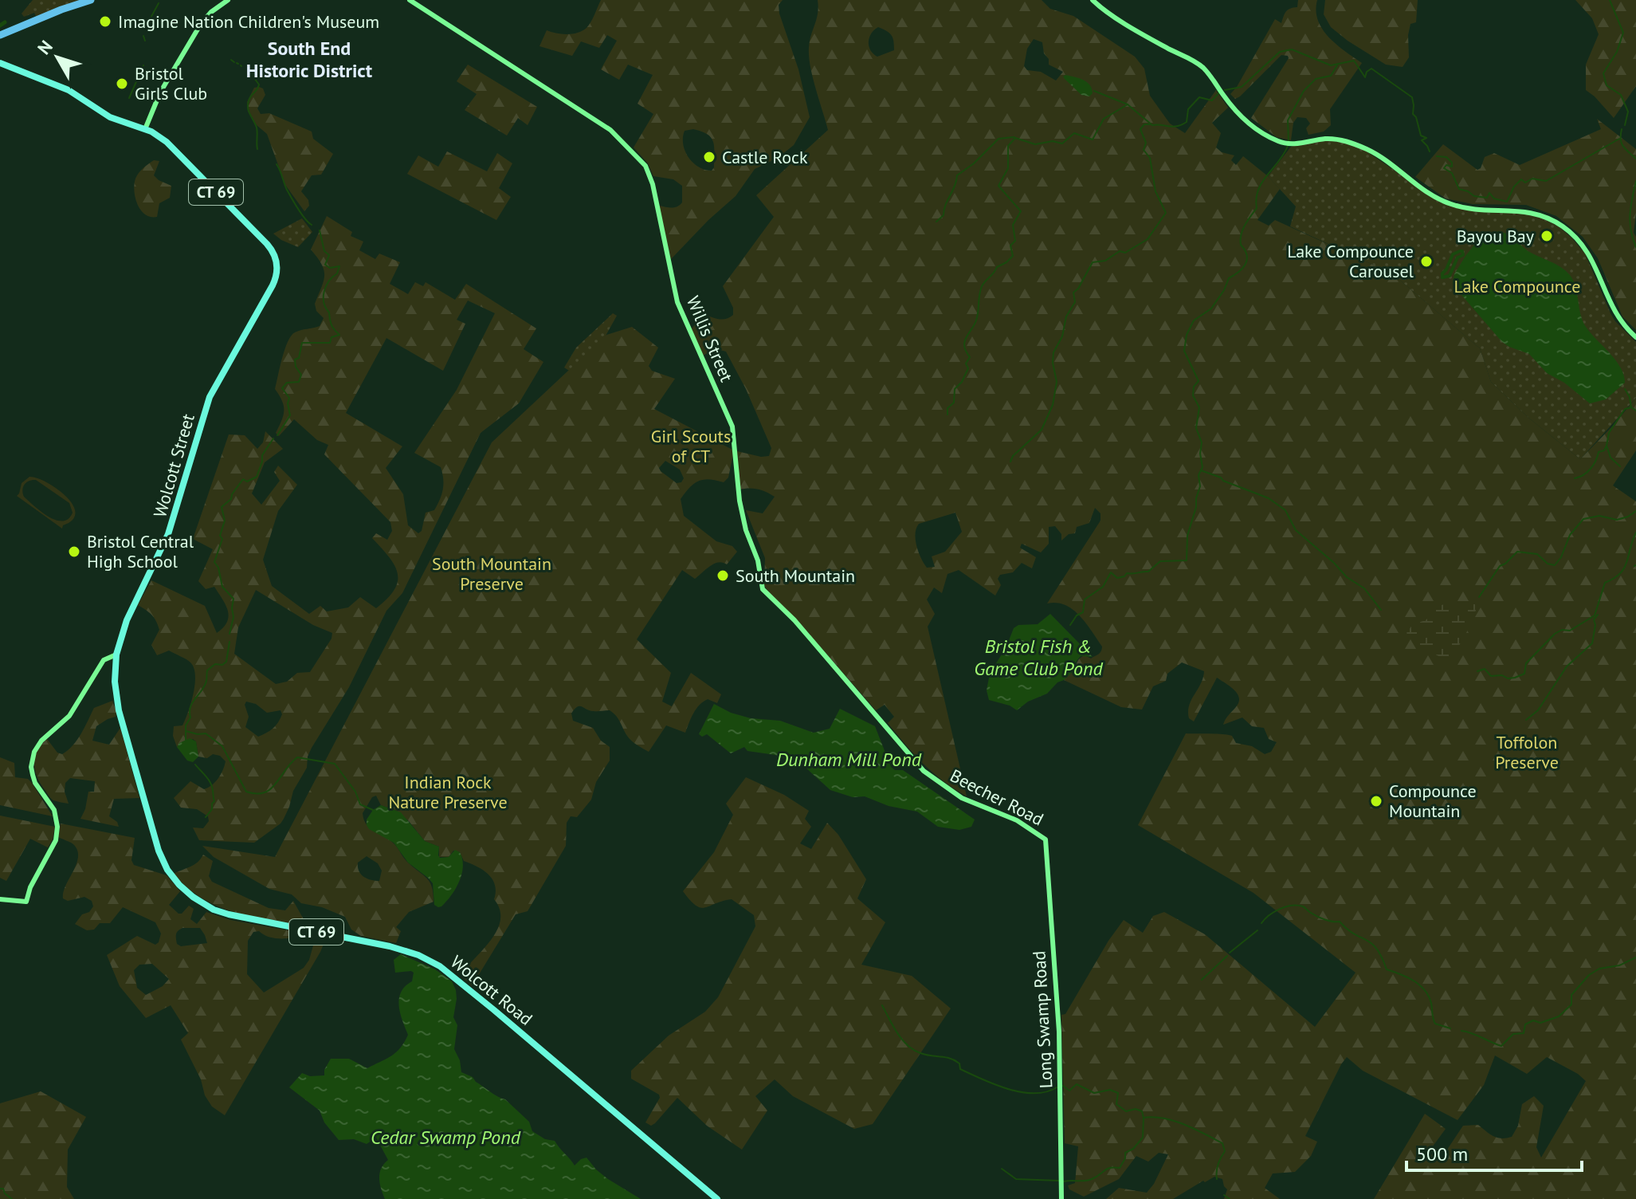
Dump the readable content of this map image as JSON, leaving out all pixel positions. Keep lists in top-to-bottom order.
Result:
{
  "streets": {
    "main road": [
      "CT 69",
      "Willis Street",
      "Wolcott Street",
      "Beecher Road",
      "Wolcott Road",
      "Long Swamp Road"
    ]
  },
  "crossings": [
    ["CT 69", "Wolcott Street"],
    ["Willis Street", "Beecher Road"],
    ["Wolcott Street", "Wolcott Road"],
    ["Beecher Road", "Long Swamp Road"]
  ],
  "districts": ["South End Historic District"],
  "water": ["Bristol Fish & Game Club Pond", "Dunham Mill Pond", "Cedar Swamp Pond"],
  "parks": [
    "Lake Compounce",
    "Girl Scouts of CT",
    "South Mountain Preserve",
    "Toffolon Preserve",
    "Indian Rock Nature Preserve"
  ],
  "places": [
    "Imagine Nation Children's Museum",
    "Bristol Girls Club",
    "Castle Rock",
    "Bayou Bay",
    "Lake Compounce Carousel",
    "Bristol Central High School",
    "South Mountain",
    "Compounce Mountain"
  ],
  "scale_bar": "500 m",
  "north": "top left"
}
